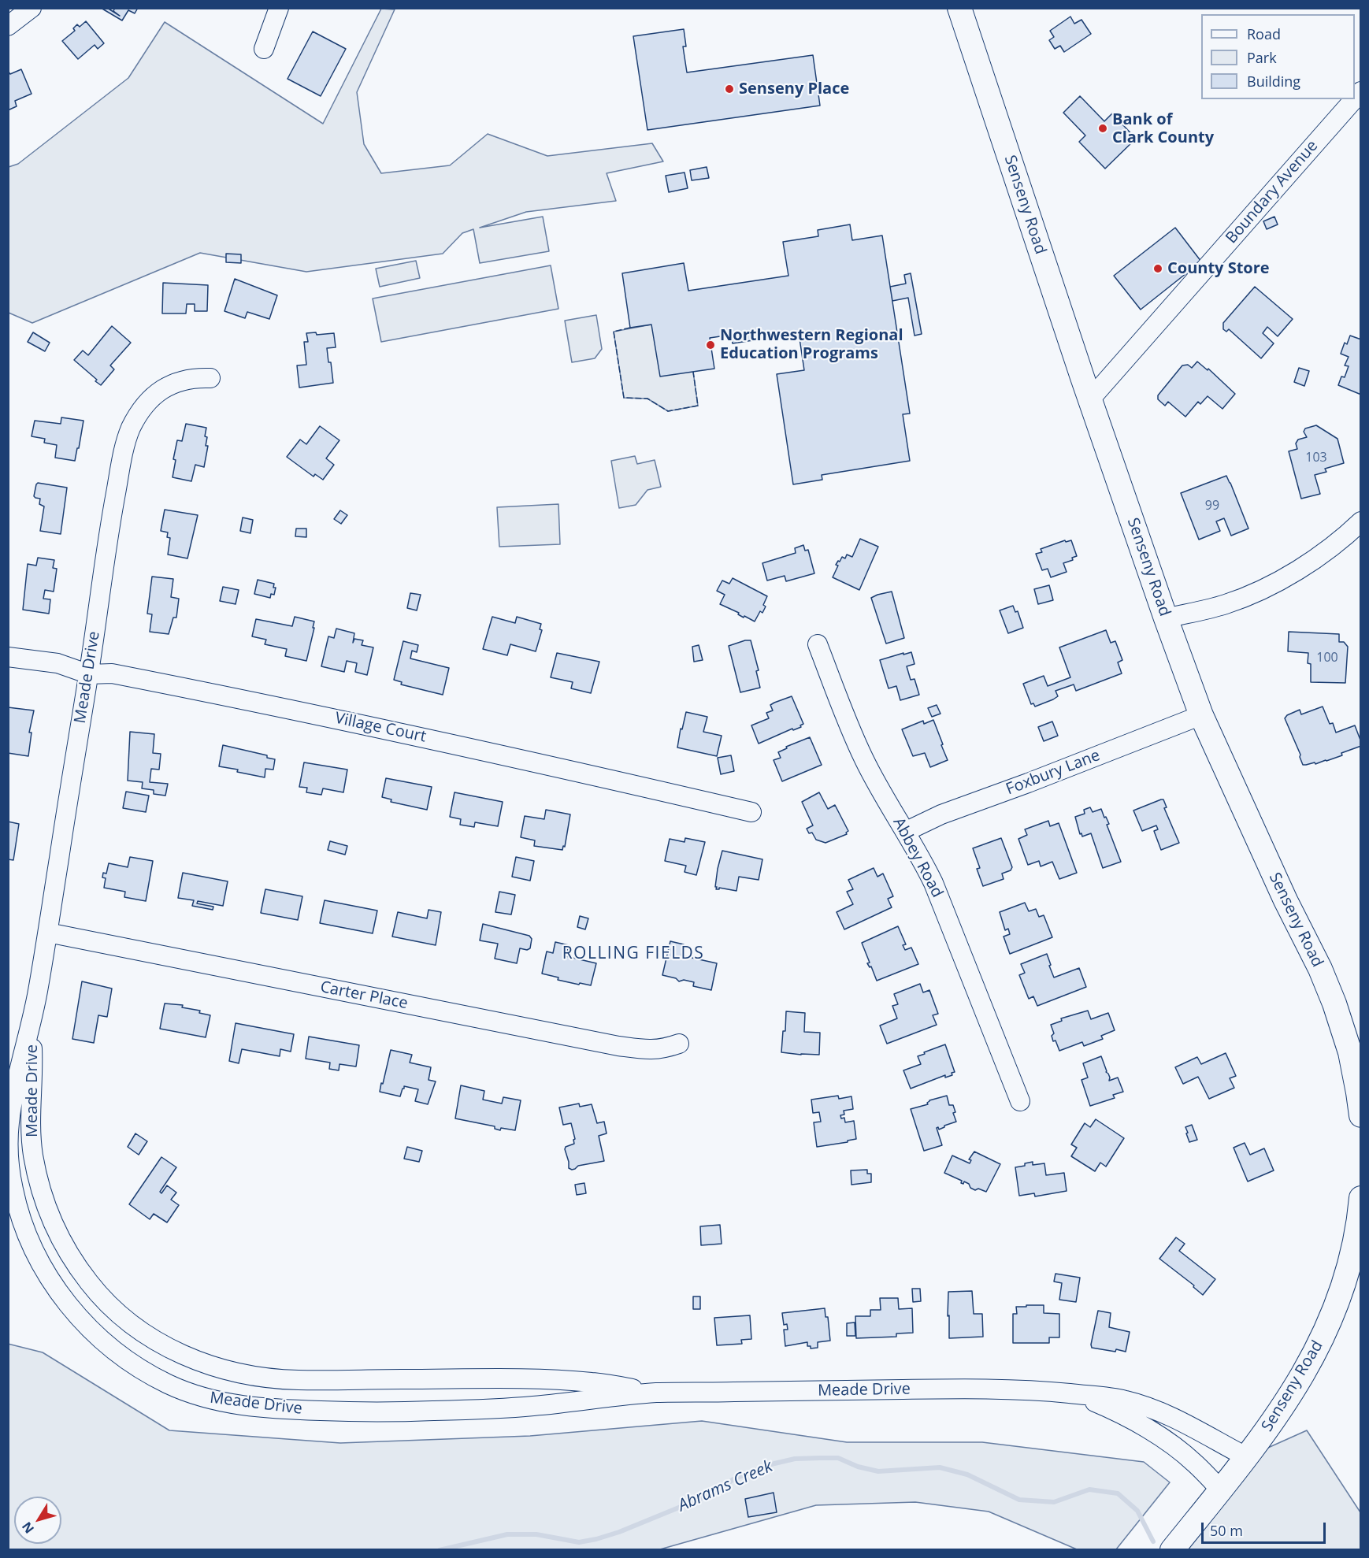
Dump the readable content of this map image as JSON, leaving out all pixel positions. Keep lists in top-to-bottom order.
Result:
{
  "streets": {
    "main road": ["Senseny Road"],
    "street": [
      "Boundary Avenue",
      "Meade Drive",
      "Village Court",
      "Foxbury Lane",
      "Abbey Road",
      "Carter Place"
    ]
  },
  "crossings": [
    ["Boundary Avenue", "Senseny Road"],
    ["Senseny Road", "Meade Drive"],
    ["Senseny Road", "Foxbury Lane"],
    ["Meade Drive", "Village Court"],
    ["Meade Drive", "Carter Place"],
    ["Foxbury Lane", "Abbey Road"]
  ],
  "districts": ["ROLLING FIELDS"],
  "water": ["Abrams Creek"],
  "places": [
    "Senseny Place",
    "Bank of Clark County",
    "County Store",
    "Northwestern Regional Education Programs"
  ],
  "house_numbers": ["103", "99", "100"],
  "legend": ["Road", "Park", "Building"],
  "scale_bar": "50 m",
  "north": "bottom left"
}
